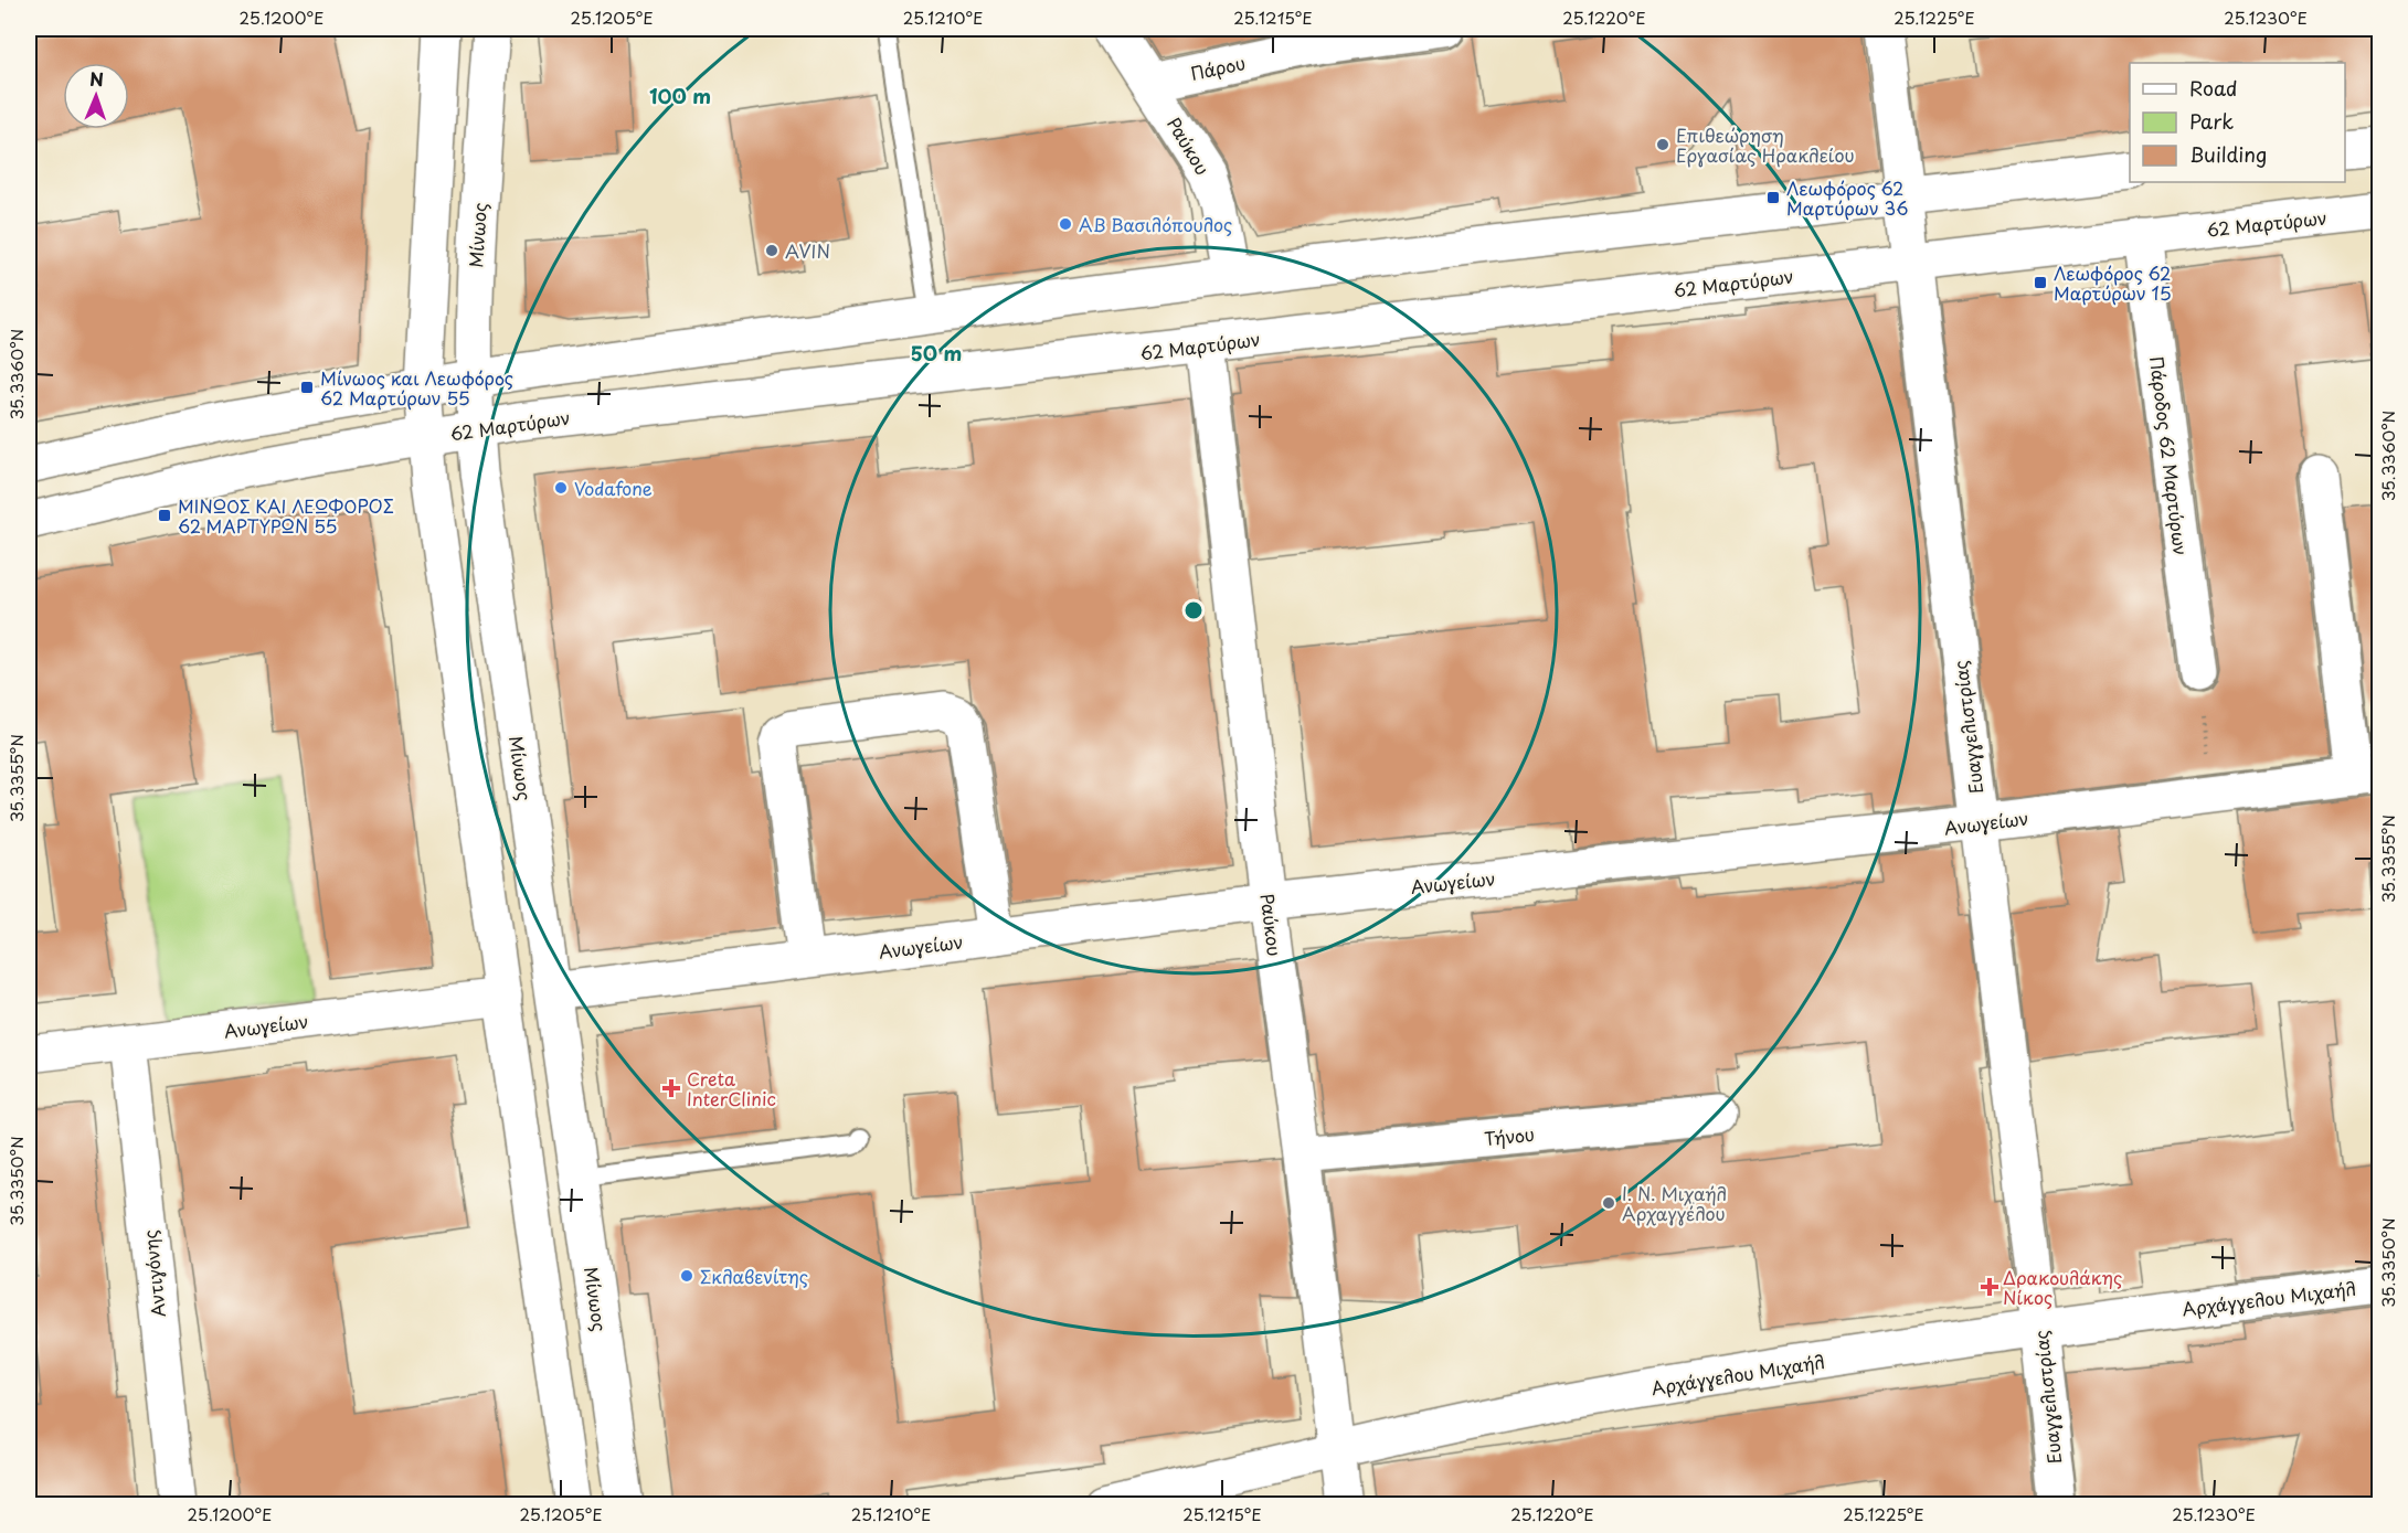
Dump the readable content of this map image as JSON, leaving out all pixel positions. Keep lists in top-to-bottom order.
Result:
{
  "streets": {
    "street": [
      "Πάρου",
      "Ραύκου",
      "62 Μαρτύρων",
      "Μίνωος",
      "Πάροδος 62 Μαρτύρων",
      "Ευαγγελιστρίας",
      "Ανωγείων",
      "Τήνου",
      "Αντιγόνης",
      "Αρχάγγελου Μιχαήλ"
    ]
  },
  "crossings": [
    ["Πάρου", "Ραύκου"],
    ["Ραύκου", "62 Μαρτύρων"],
    ["Ραύκου", "Ανωγείων"],
    ["Ραύκου", "Τήνου"],
    ["Ραύκου", "Αρχάγγελου Μιχαήλ"],
    ["62 Μαρτύρων", "Μίνωος"],
    ["62 Μαρτύρων", "Πάροδος 62 Μαρτύρων"],
    ["62 Μαρτύρων", "Ευαγγελιστρίας"],
    ["Μίνωος", "Ανωγείων"],
    ["Ευαγγελιστρίας", "Ανωγείων"],
    ["Ευαγγελιστρίας", "Αρχάγγελου Μιχαήλ"],
    ["Ανωγείων", "Αντιγόνης"]
  ],
  "places": {
    "other": [
      "Επιθεώρηση Εργασίας Ηρακλείου",
      "ΑΒ Βασιλόπουλος",
      "AVIN",
      "Vodafone",
      "Ι. Ν. Μιχαήλ Αρχαγγέλου",
      "Σκλαβενίτης"
    ],
    "transit": [
      "Λεωφόρος 62 Μαρτύρων 36",
      "Λεωφόρος 62 Μαρτύρων 15",
      "Μίνωος και Λεωφόρος 62 Μαρτύρων 55",
      "ΜΙΝΩΟΣ ΚΑΙ ΛΕΩΦΟΡΟΣ 62 ΜΑΡΤΥΡΩΝ 55"
    ],
    "health": ["Creta InterClinic", "Δρακουλάκης Νίκος"]
  },
  "legend": ["Road", "Park", "Building"],
  "north": "top",
  "coordinates": [
    "25.1200°E",
    "25.1205°E",
    "25.1210°E",
    "25.1215°E",
    "25.1220°E",
    "25.1225°E",
    "25.1230°E",
    "35.3360°N",
    "35.3355°N",
    "35.3350°N"
  ],
  "rings": ["100 m", "50 m"]
}
